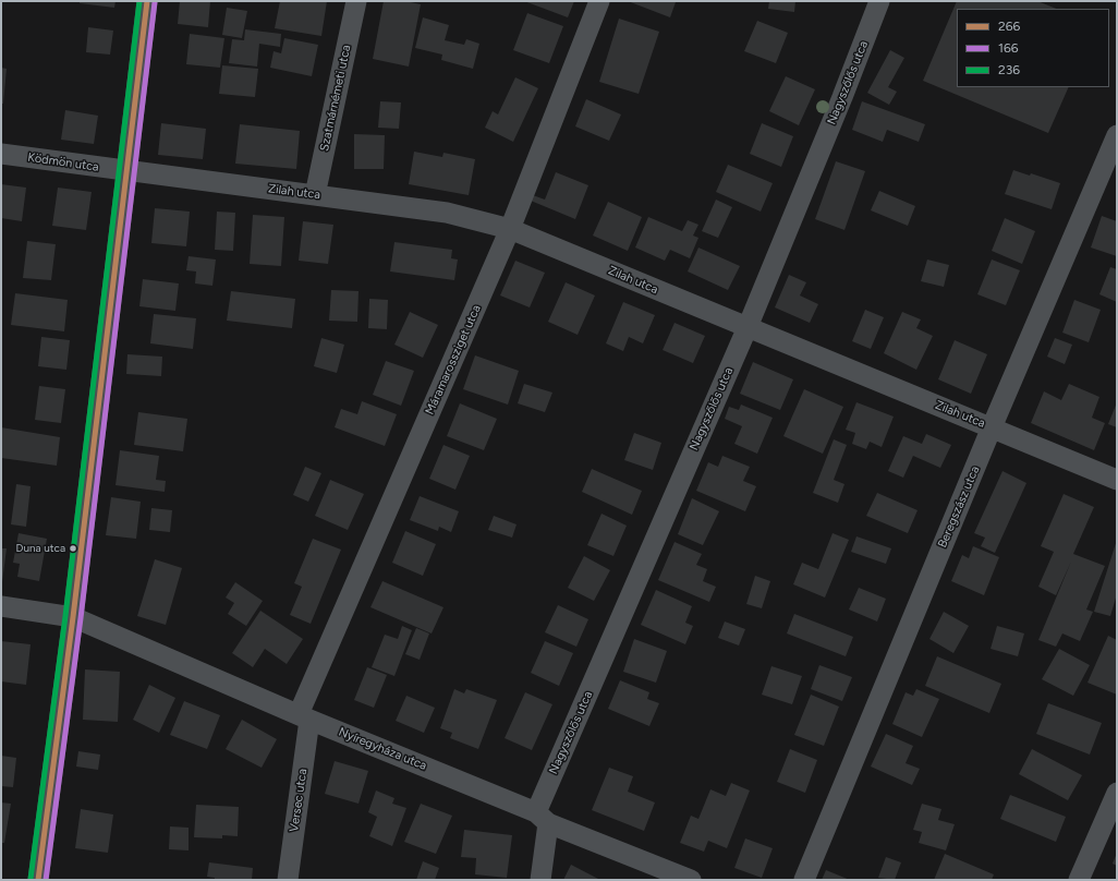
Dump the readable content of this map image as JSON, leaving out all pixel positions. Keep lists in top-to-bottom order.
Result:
{
  "streets": {
    "street": [
      "Nagyszőlős utca",
      "Szatmárnémeti utca",
      "Ködmön utca",
      "Zilah utca",
      "Máramarossziget utca",
      "Beregszász utca",
      "Nyíregyháza utca",
      "Versec utca"
    ]
  },
  "crossings": [
    ["Nagyszőlős utca", "Zilah utca"],
    ["Nagyszőlős utca", "Nyíregyháza utca"],
    ["Szatmárnémeti utca", "Zilah utca"],
    ["Ködmön utca", "Zilah utca"],
    ["Zilah utca", "Máramarossziget utca"],
    ["Zilah utca", "Beregszász utca"],
    ["Máramarossziget utca", "Nyíregyháza utca"],
    ["Máramarossziget utca", "Versec utca"],
    ["Nyíregyháza utca", "Versec utca"]
  ],
  "places": ["Duna utca"],
  "lines": ["transit line 266", "transit line 236", "transit line 166"],
  "legend": ["266", "166", "236"]
}
